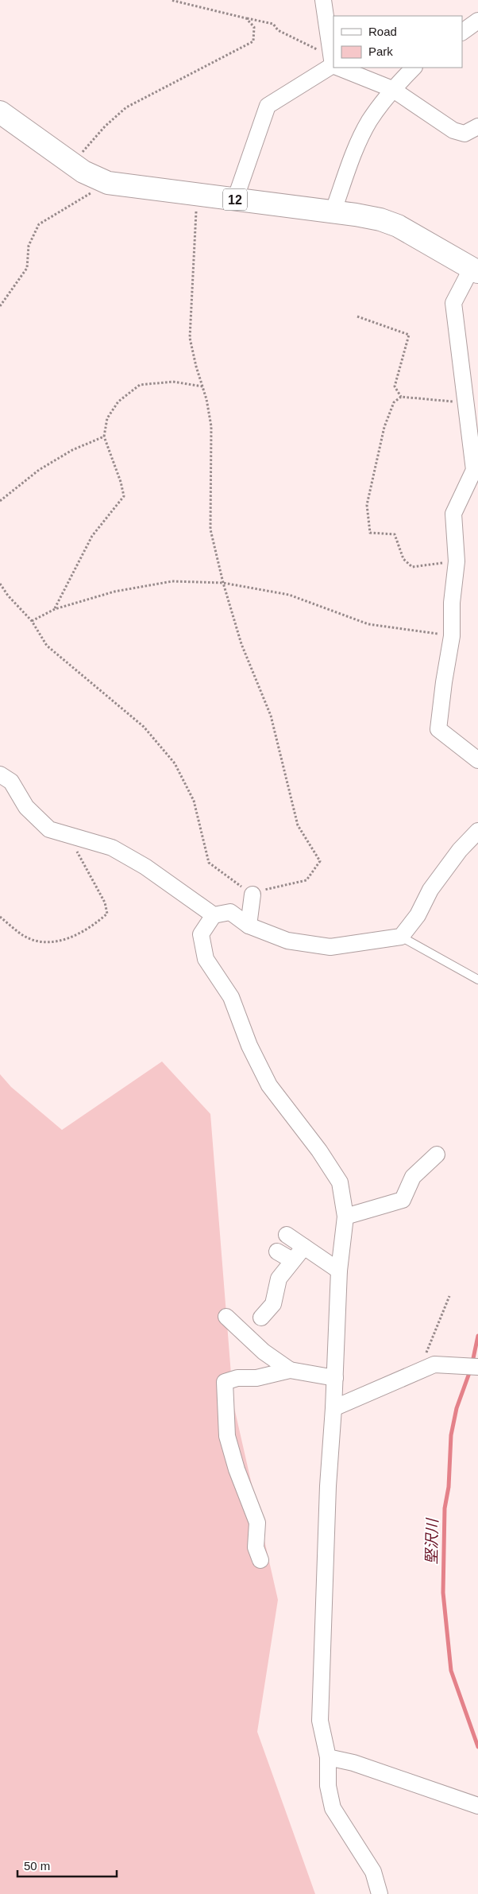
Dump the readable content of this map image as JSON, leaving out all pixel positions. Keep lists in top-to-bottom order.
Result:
{
  "streets": {
    "main road": ["12"]
  },
  "water": ["堅沢川"],
  "legend": ["Road", "Park"],
  "scale_bar": "50 m"
}
